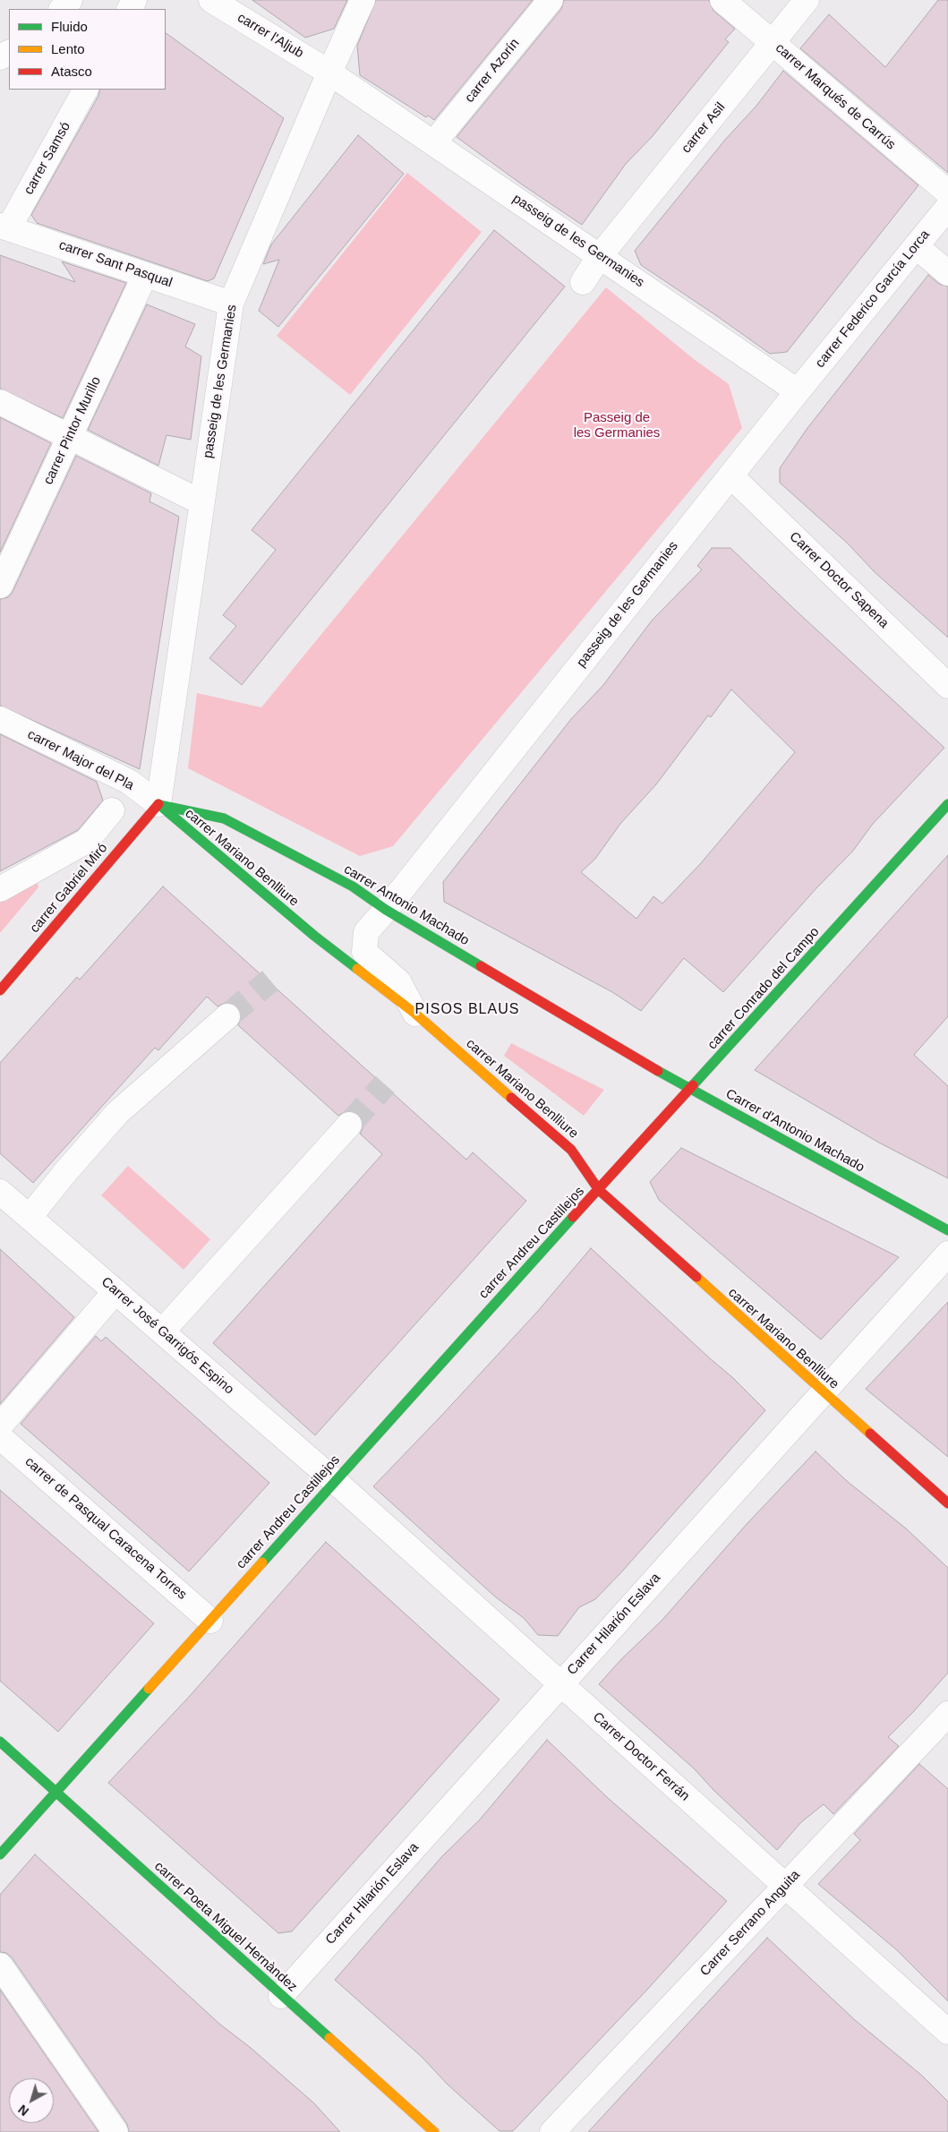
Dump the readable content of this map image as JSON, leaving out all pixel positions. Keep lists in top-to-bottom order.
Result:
{
  "streets": {
    "street": [
      "carrer l'Aljub",
      "carrer Azorín",
      "carrer Marqués de Carrús",
      "carrer Asil",
      "carrer Samsó",
      "passeig de les Germanies",
      "carrer Sant Pasqual",
      "carrer Federico García Lorca",
      "carrer Pintor Murillo",
      "Carrer Doctor Sapena",
      "carrer Major del Pla",
      "carrer Mariano Benlliure",
      "carrer Gabriel Miró",
      "carrer Antonio Machado",
      "carrer Conrado del Campo",
      "Carrer d'Antonio Machado",
      "carrer Andreu Castillejos",
      "Carrer José Garrigós Espino",
      "carrer de Pasqual Caracena Torres",
      "Carrer Hilarión Eslava",
      "Carrer Doctor Ferrán",
      "Carrer Serrano Anguita",
      "carrer Poeta Miguel Hernàndez"
    ]
  },
  "crossings": [
    ["carrer l'Aljub", "passeig de les Germanies"],
    ["carrer Azorín", "passeig de les Germanies"],
    ["carrer Marqués de Carrús", "carrer Asil"],
    ["carrer Asil", "passeig de les Germanies"],
    ["carrer Samsó", "carrer Sant Pasqual"],
    ["passeig de les Germanies", "carrer Sant Pasqual"],
    ["passeig de les Germanies", "carrer Federico García Lorca"],
    ["passeig de les Germanies", "Carrer Doctor Sapena"],
    ["passeig de les Germanies", "carrer Major del Pla"],
    ["passeig de les Germanies", "carrer Mariano Benlliure"],
    ["passeig de les Germanies", "carrer Gabriel Miró"],
    ["passeig de les Germanies", "carrer Antonio Machado"],
    ["carrer Sant Pasqual", "carrer Pintor Murillo"],
    ["carrer Major del Pla", "carrer Mariano Benlliure"],
    ["carrer Major del Pla", "carrer Gabriel Miró"],
    ["carrer Major del Pla", "carrer Antonio Machado"],
    ["carrer Mariano Benlliure", "carrer Gabriel Miró"],
    ["carrer Mariano Benlliure", "carrer Antonio Machado"],
    ["carrer Mariano Benlliure", "carrer Conrado del Campo"],
    ["carrer Mariano Benlliure", "carrer Andreu Castillejos"],
    ["carrer Mariano Benlliure", "Carrer Hilarión Eslava"],
    ["carrer Gabriel Miró", "carrer Antonio Machado"],
    ["carrer Antonio Machado", "Carrer d'Antonio Machado"],
    ["carrer Conrado del Campo", "Carrer d'Antonio Machado"],
    ["carrer Conrado del Campo", "carrer Andreu Castillejos"],
    ["carrer Andreu Castillejos", "Carrer José Garrigós Espino"],
    ["carrer Andreu Castillejos", "carrer de Pasqual Caracena Torres"],
    ["carrer Andreu Castillejos", "Carrer Doctor Ferrán"],
    ["carrer Andreu Castillejos", "carrer Poeta Miguel Hernàndez"],
    ["Carrer José Garrigós Espino", "Carrer Doctor Ferrán"],
    ["Carrer Hilarión Eslava", "Carrer Doctor Ferrán"],
    ["Carrer Hilarión Eslava", "carrer Poeta Miguel Hernàndez"],
    ["Carrer Doctor Ferrán", "Carrer Serrano Anguita"]
  ],
  "districts": ["PISOS BLAUS"],
  "parks": ["Passeig de les Germanies"],
  "legend": ["Fluido", "Lento", "Atasco"],
  "north": "bottom left"
}
